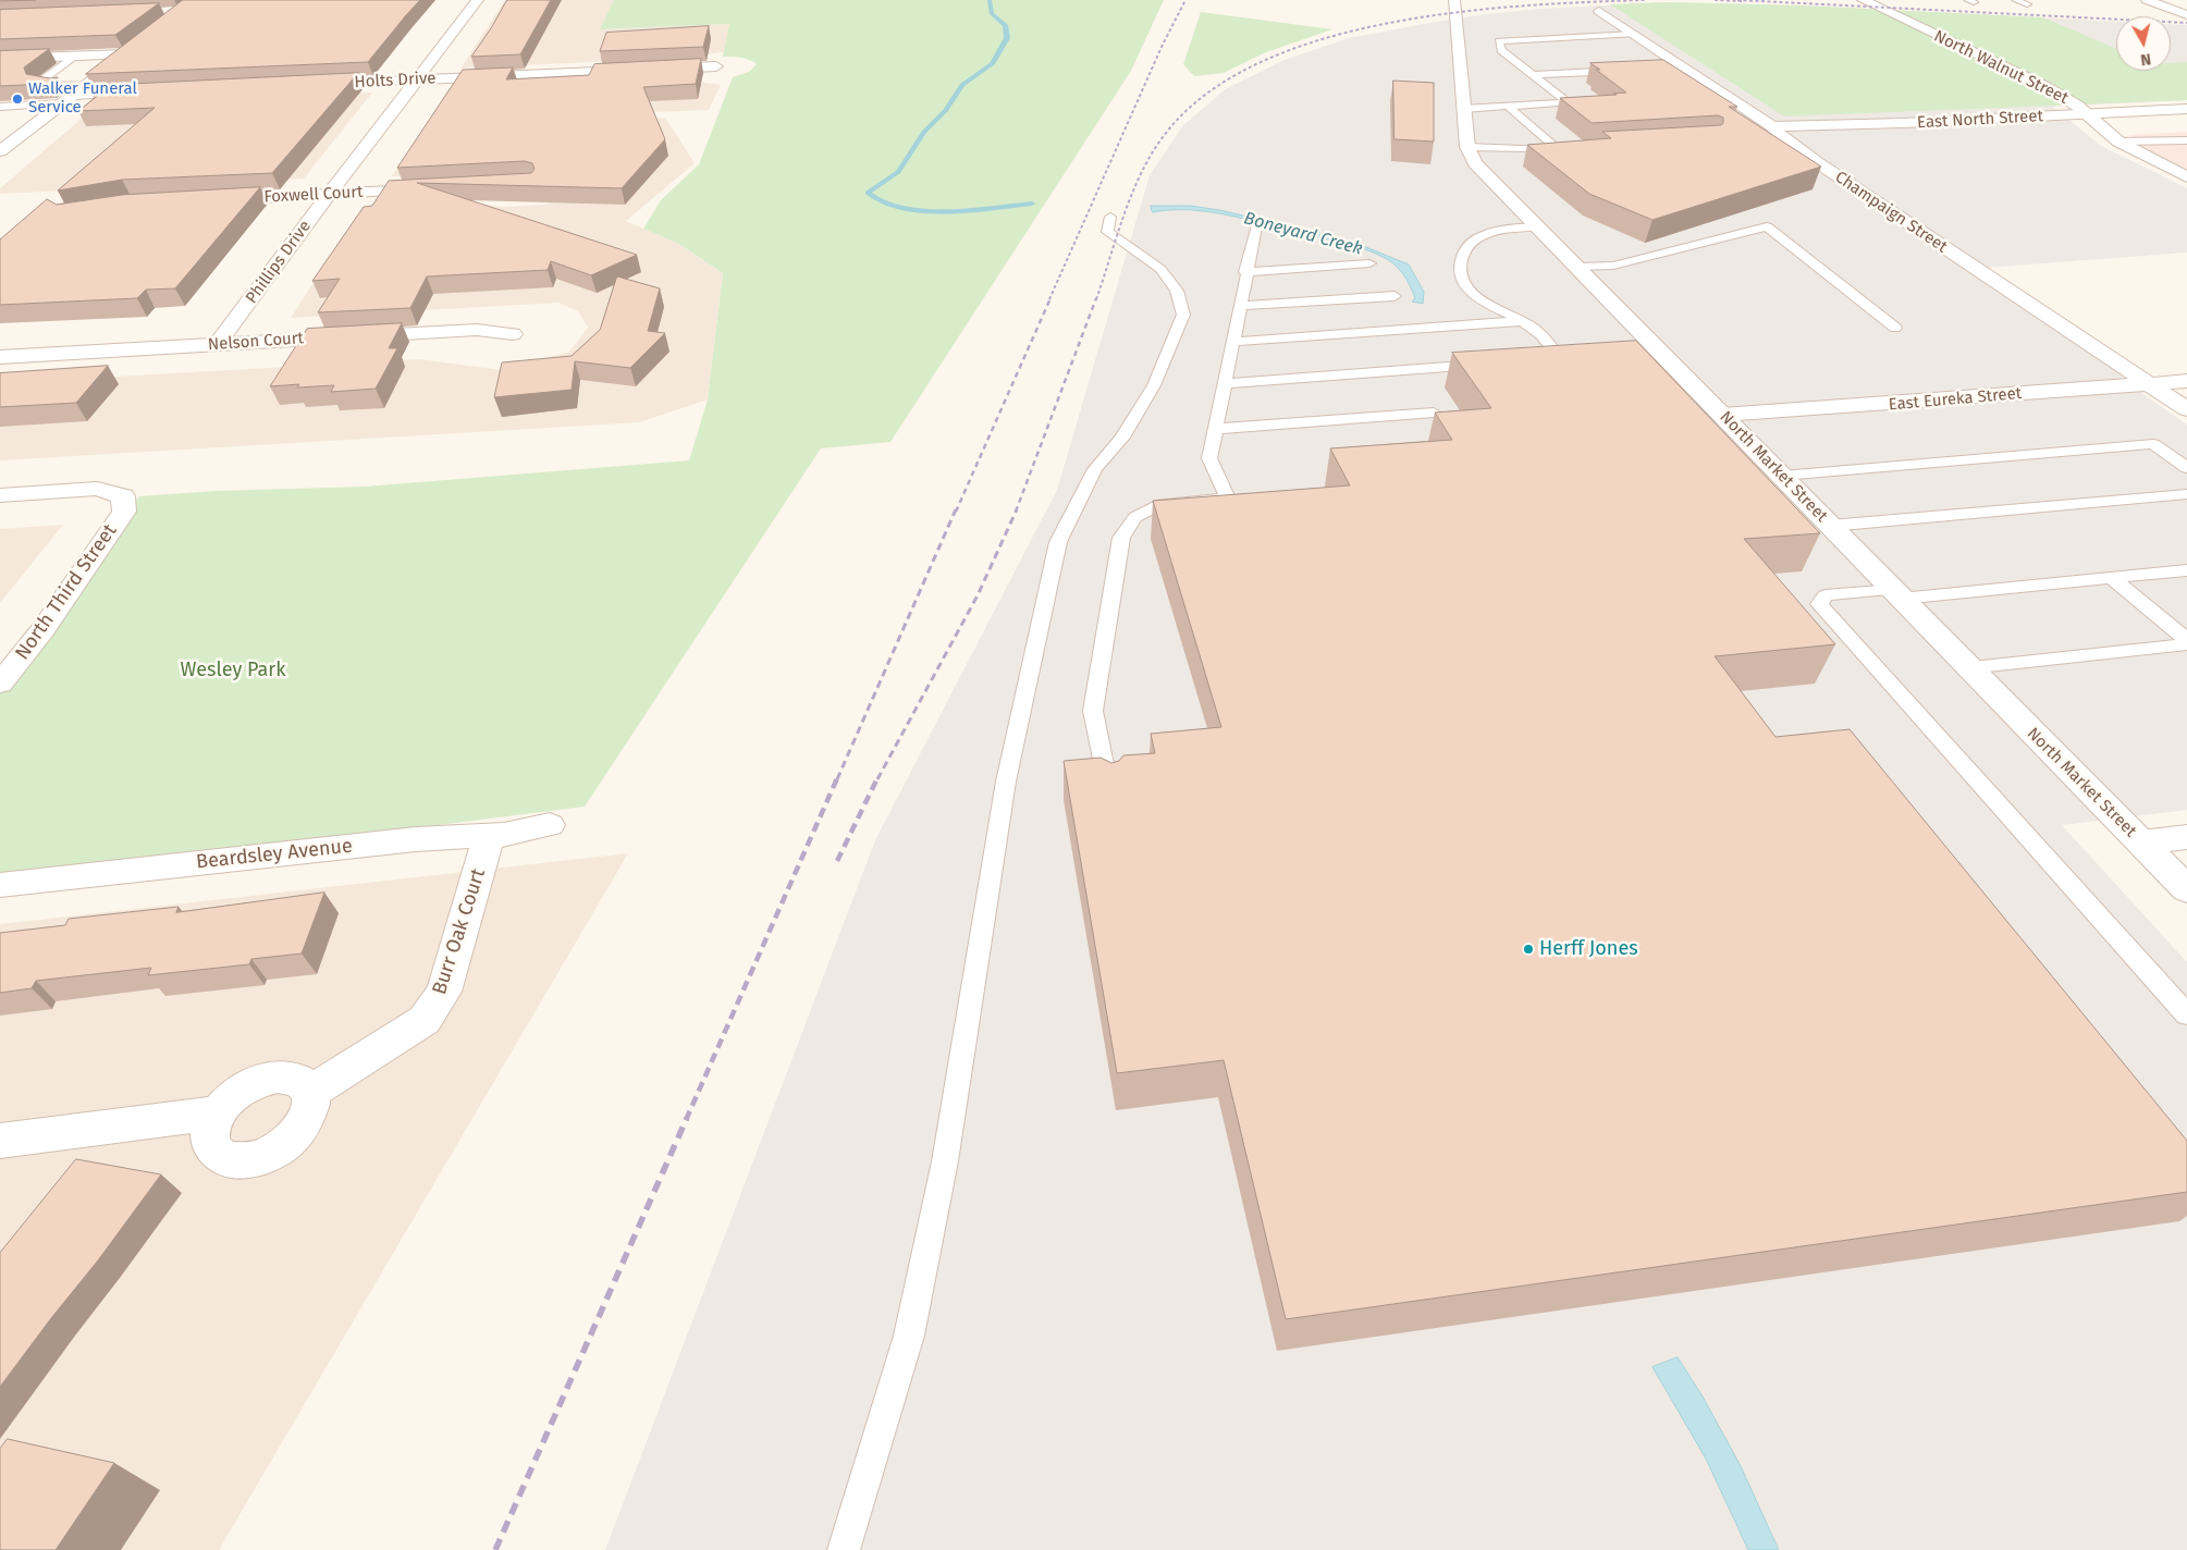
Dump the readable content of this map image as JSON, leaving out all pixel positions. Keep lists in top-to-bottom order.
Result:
{
  "streets": {
    "street": [
      "North Walnut Street",
      "Holts Drive",
      "East North Street",
      "Foxwell Court",
      "Champaign Street",
      "Phillips Drive",
      "Nelson Court",
      "East Eureka Street",
      "North Market Street",
      "North Third Street",
      "Beardsley Avenue",
      "Burr Oak Court"
    ]
  },
  "crossings": [
    ["North Walnut Street", "East North Street"],
    ["Holts Drive", "Phillips Drive"],
    ["East North Street", "Champaign Street"],
    ["Foxwell Court", "Phillips Drive"],
    ["Champaign Street", "East Eureka Street"],
    ["Phillips Drive", "Nelson Court"],
    ["East Eureka Street", "North Market Street"],
    ["Beardsley Avenue", "Burr Oak Court"]
  ],
  "water": ["Boneyard Creek"],
  "parks": ["Wesley Park"],
  "places": ["Walker Funeral Service", "Herff Jones"],
  "north": "bottom"
}
